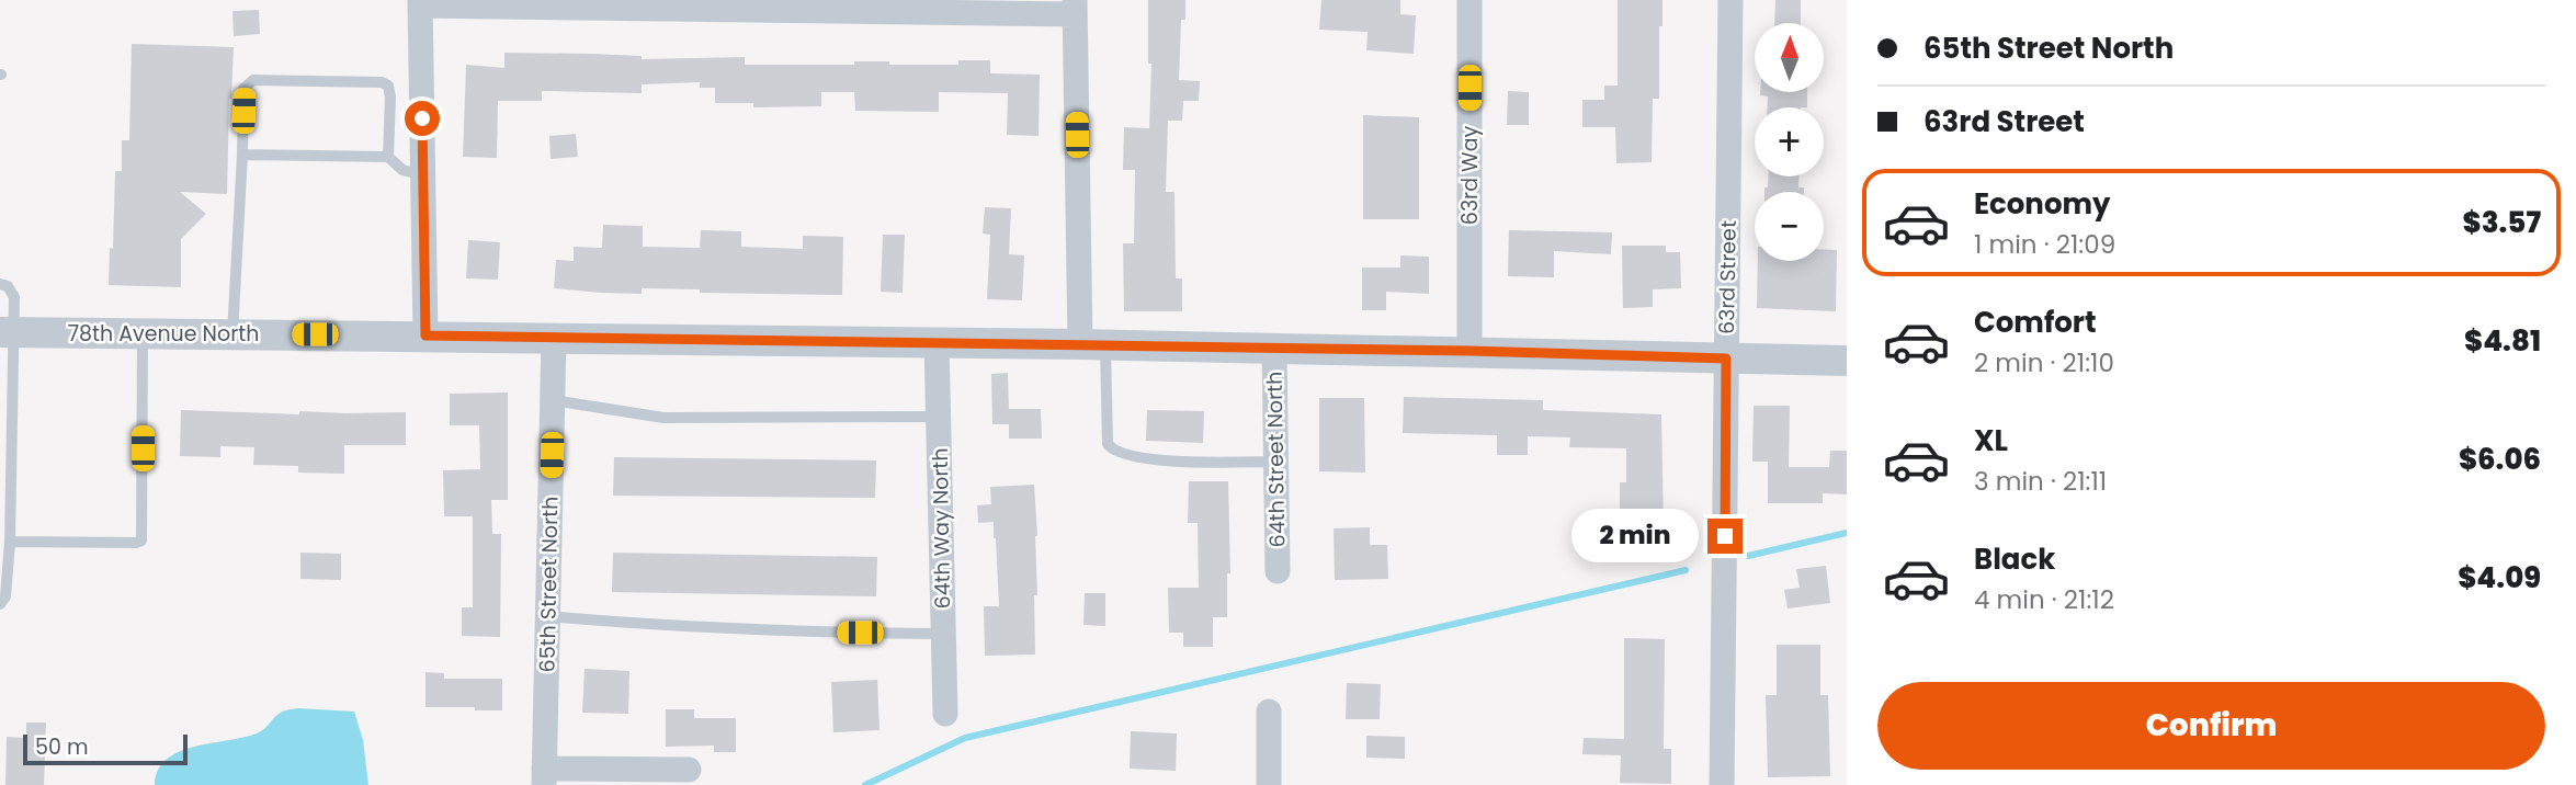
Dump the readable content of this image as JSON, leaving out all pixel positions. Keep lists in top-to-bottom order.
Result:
{
  "streets": {
    "street": [
      "63rd Way",
      "63rd Street",
      "78th Avenue North",
      "64th Street North",
      "64th Way North",
      "65th Street North"
    ]
  },
  "crossings": [
    ["63rd Way", "78th Avenue North"],
    ["63rd Street", "78th Avenue North"],
    ["78th Avenue North", "64th Street North"],
    ["78th Avenue North", "64th Way North"],
    ["78th Avenue North", "65th Street North"]
  ],
  "scale_bar": "50 m",
  "north": "top",
  "page": {
    "banner": ["65th Street North", "63rd Street"],
    "map_buttons": ["+", "−"],
    "list": [
      {
        "name": "Economy",
        "note": "1 min · 21:09",
        "value": "$3.57"
      },
      {
        "name": "Comfort",
        "note": "2 min · 21:10",
        "value": "$4.81"
      },
      {
        "name": "XL",
        "note": "3 min · 21:11",
        "value": "$6.06"
      },
      {
        "name": "Black",
        "note": "4 min · 21:12",
        "value": "$4.09"
      }
    ],
    "bubble": "2 min",
    "buttons": "Confirm",
    "scale": "50 m"
  }
}
